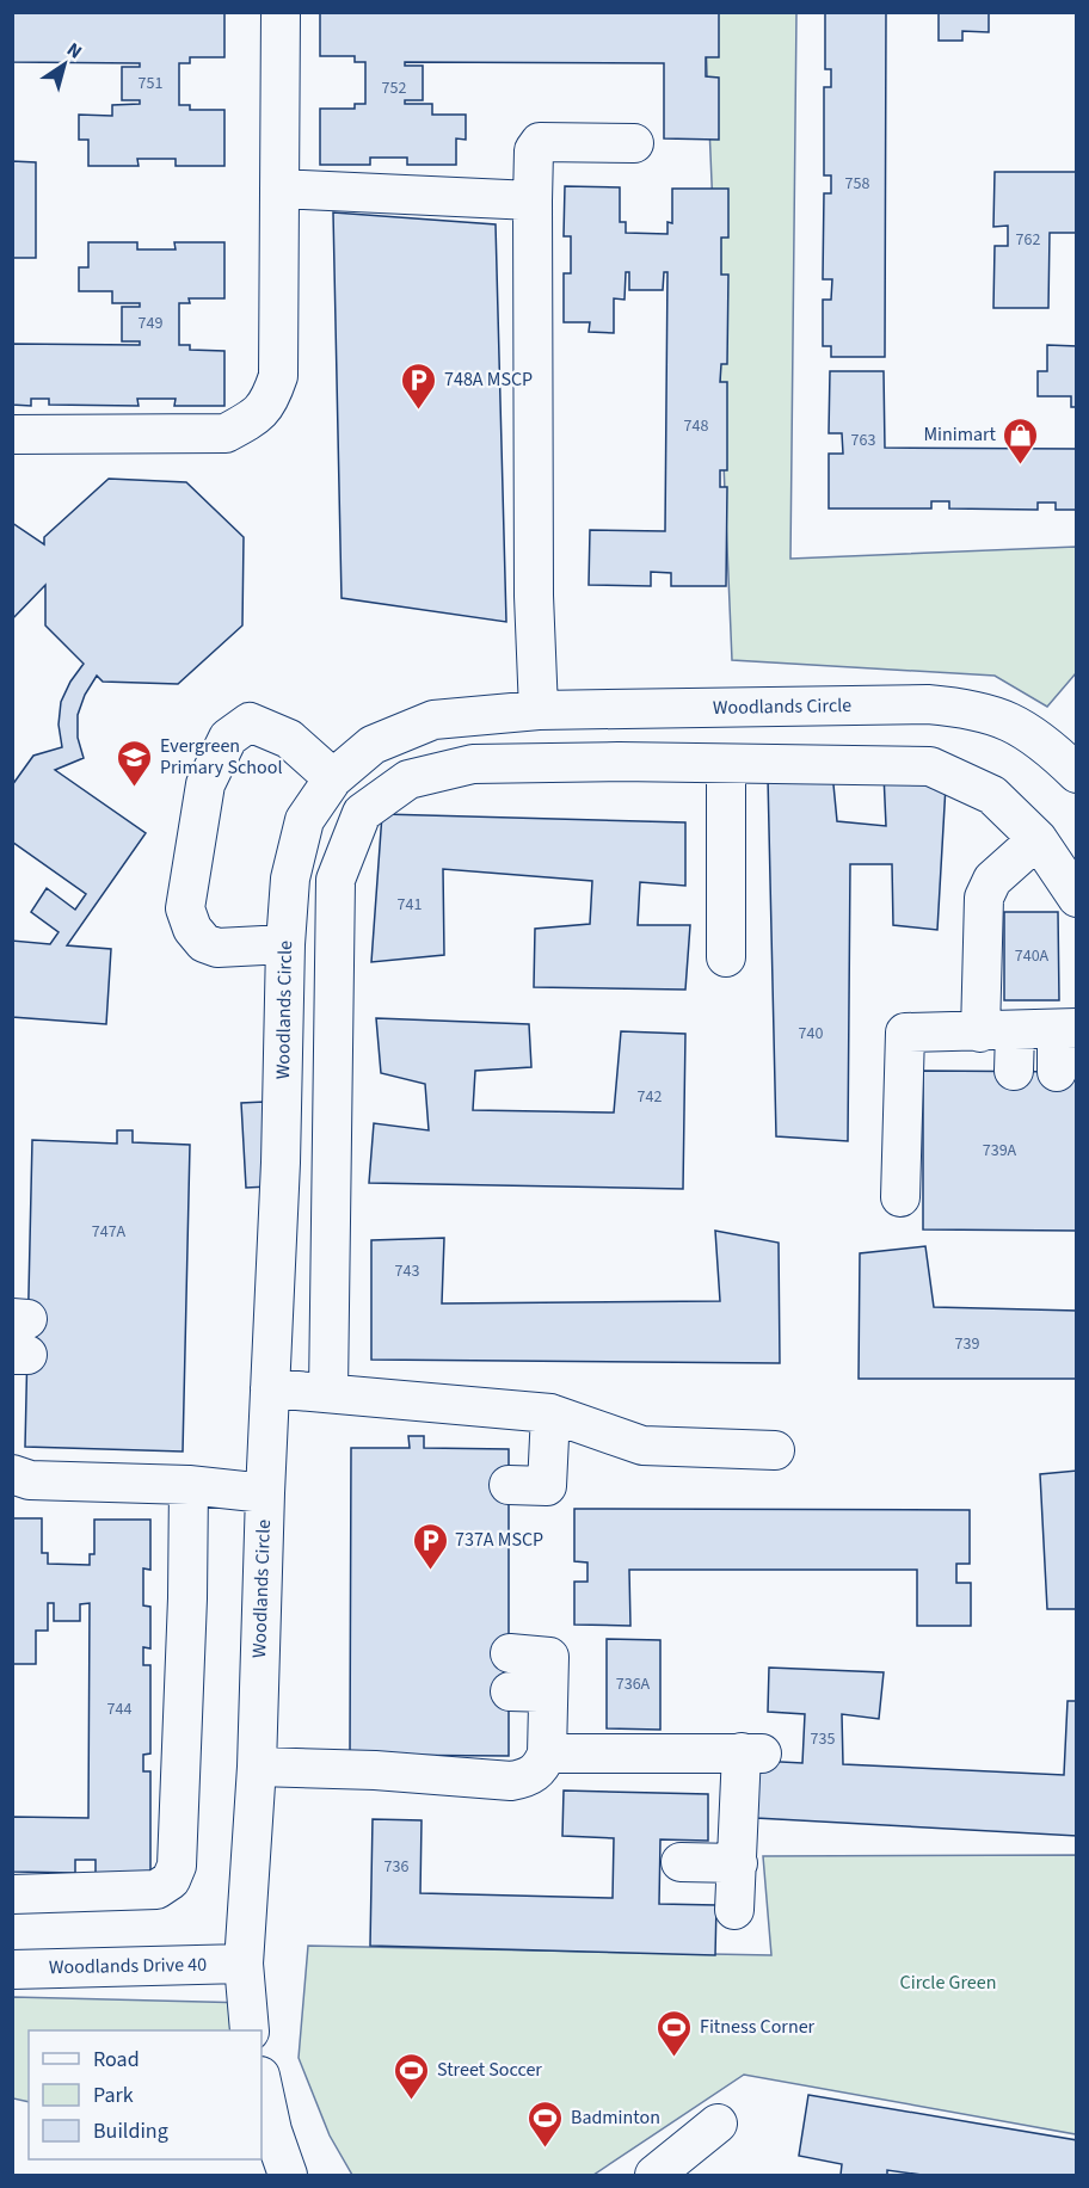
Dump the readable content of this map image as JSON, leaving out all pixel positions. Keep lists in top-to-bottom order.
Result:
{
  "streets": {
    "street": ["Woodlands Circle", "Woodlands Drive 40"]
  },
  "crossings": [
    ["Woodlands Circle", "Woodlands Drive 40"]
  ],
  "parks": ["Circle Green"],
  "places": {
    "parking": ["748A MSCP", "737A MSCP"],
    "shop": ["Minimart"],
    "school or university": ["Evergreen Primary School"],
    "sports": ["Fitness Corner", "Street Soccer", "Badminton"]
  },
  "house_numbers": [
    "751",
    "752",
    "758",
    "762",
    "749",
    "748",
    "763",
    "741",
    "740A",
    "740",
    "742",
    "739A",
    "747A",
    "743",
    "739",
    "736A",
    "744",
    "735",
    "736"
  ],
  "legend": ["Road", "Park", "Building"],
  "north": "top right"
}
